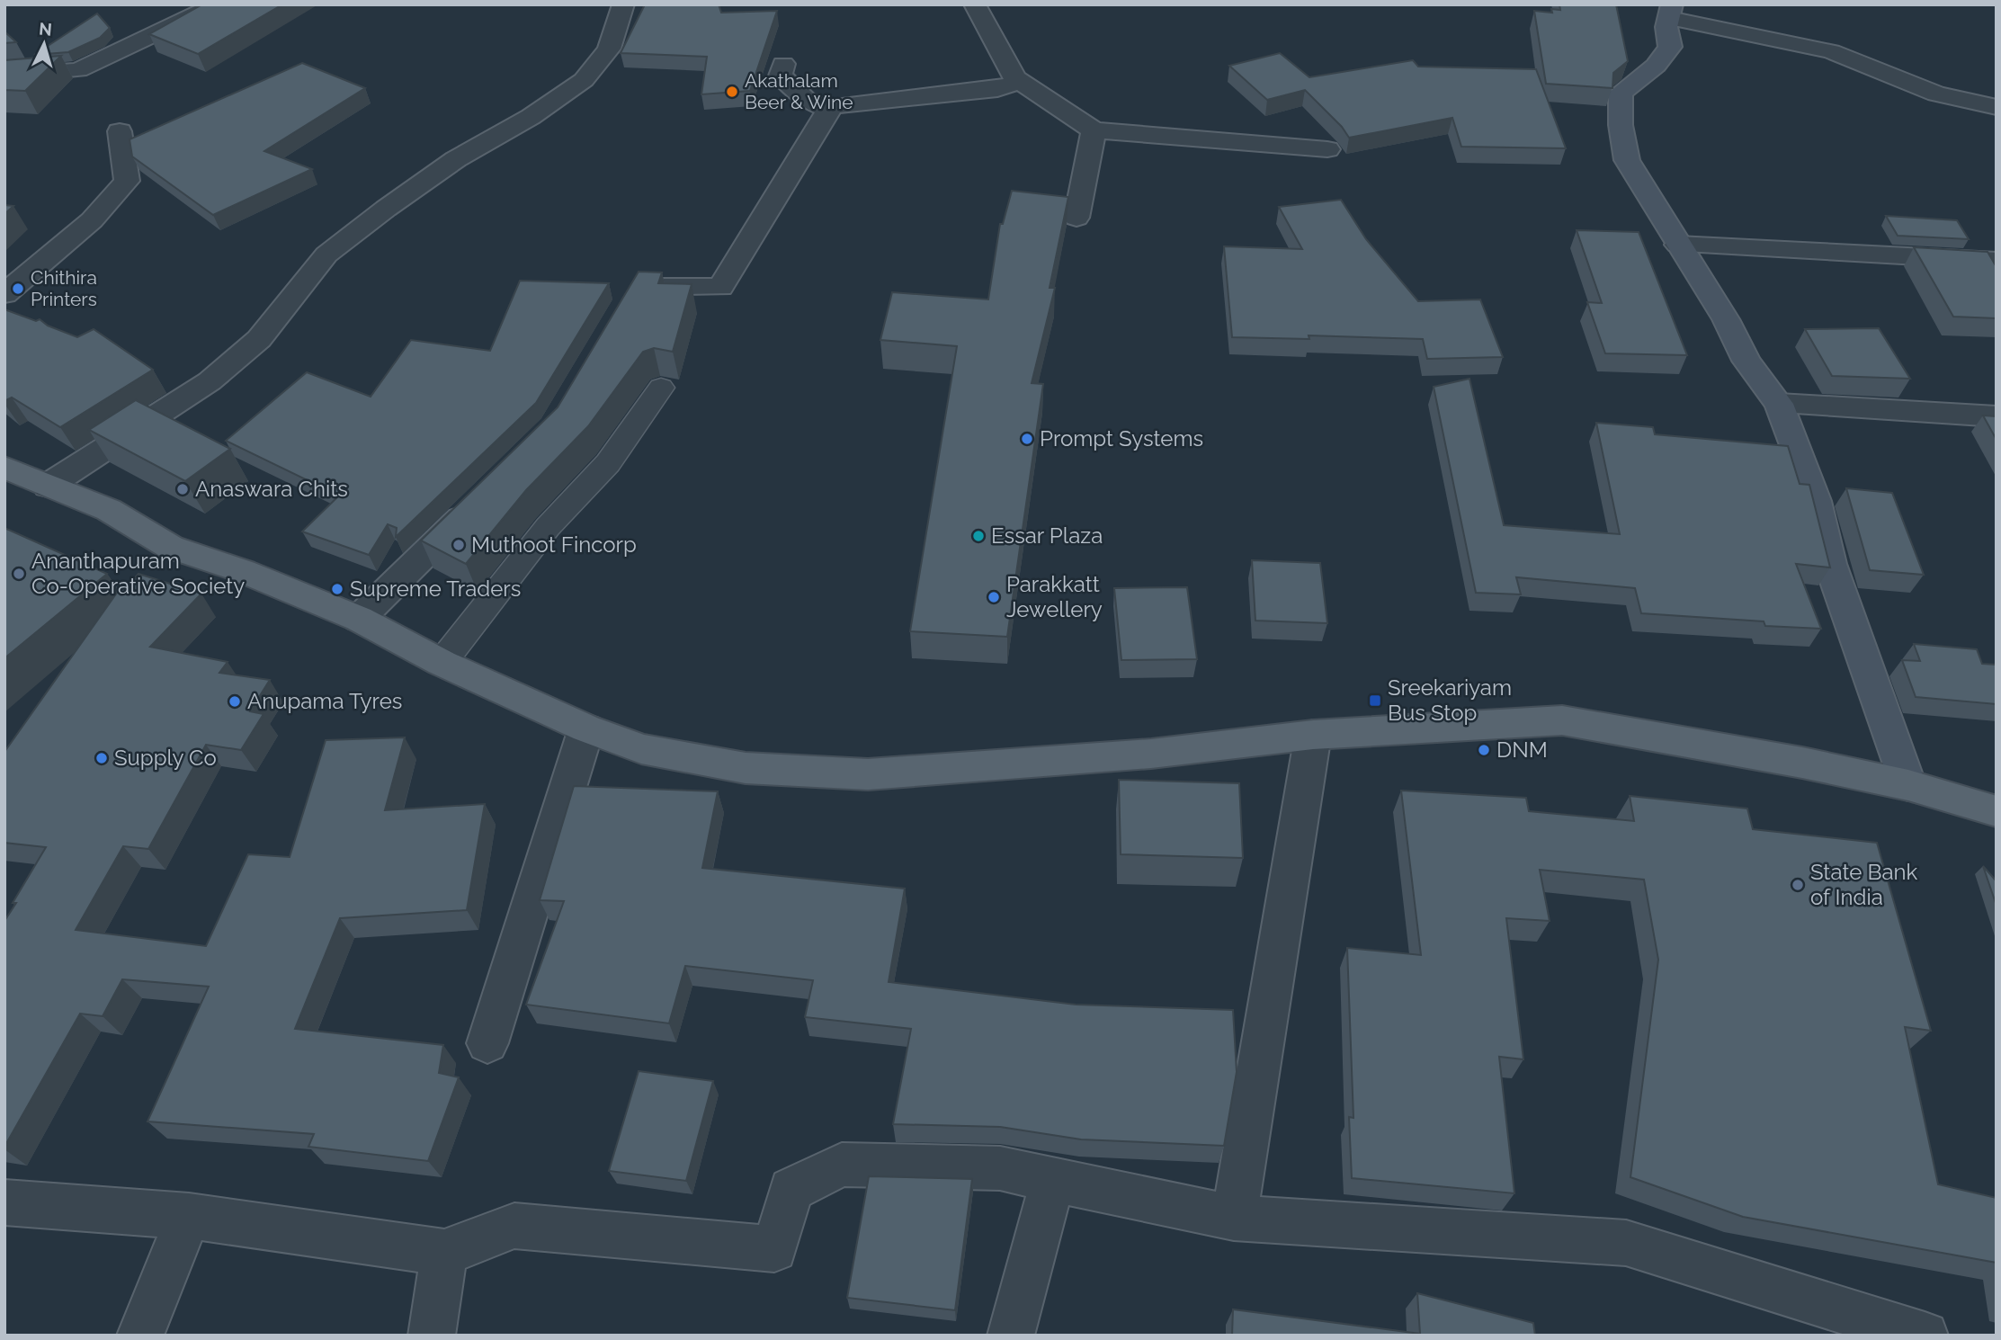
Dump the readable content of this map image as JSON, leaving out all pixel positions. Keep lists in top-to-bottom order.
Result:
{
  "places": {
    "other": [
      "Akathalam Beer & Wine",
      "Chithira Printers",
      "Prompt Systems",
      "Anaswara Chits",
      "Essar Plaza",
      "Muthoot Fincorp",
      "Ananthapuram Co-Operative Society",
      "Supreme Traders",
      "Parakkatt Jewellery",
      "Anupama Tyres",
      "DNM",
      "Supply Co",
      "State Bank of India"
    ],
    "transit": ["Sreekariyam Bus Stop"]
  },
  "north": "top"
}
